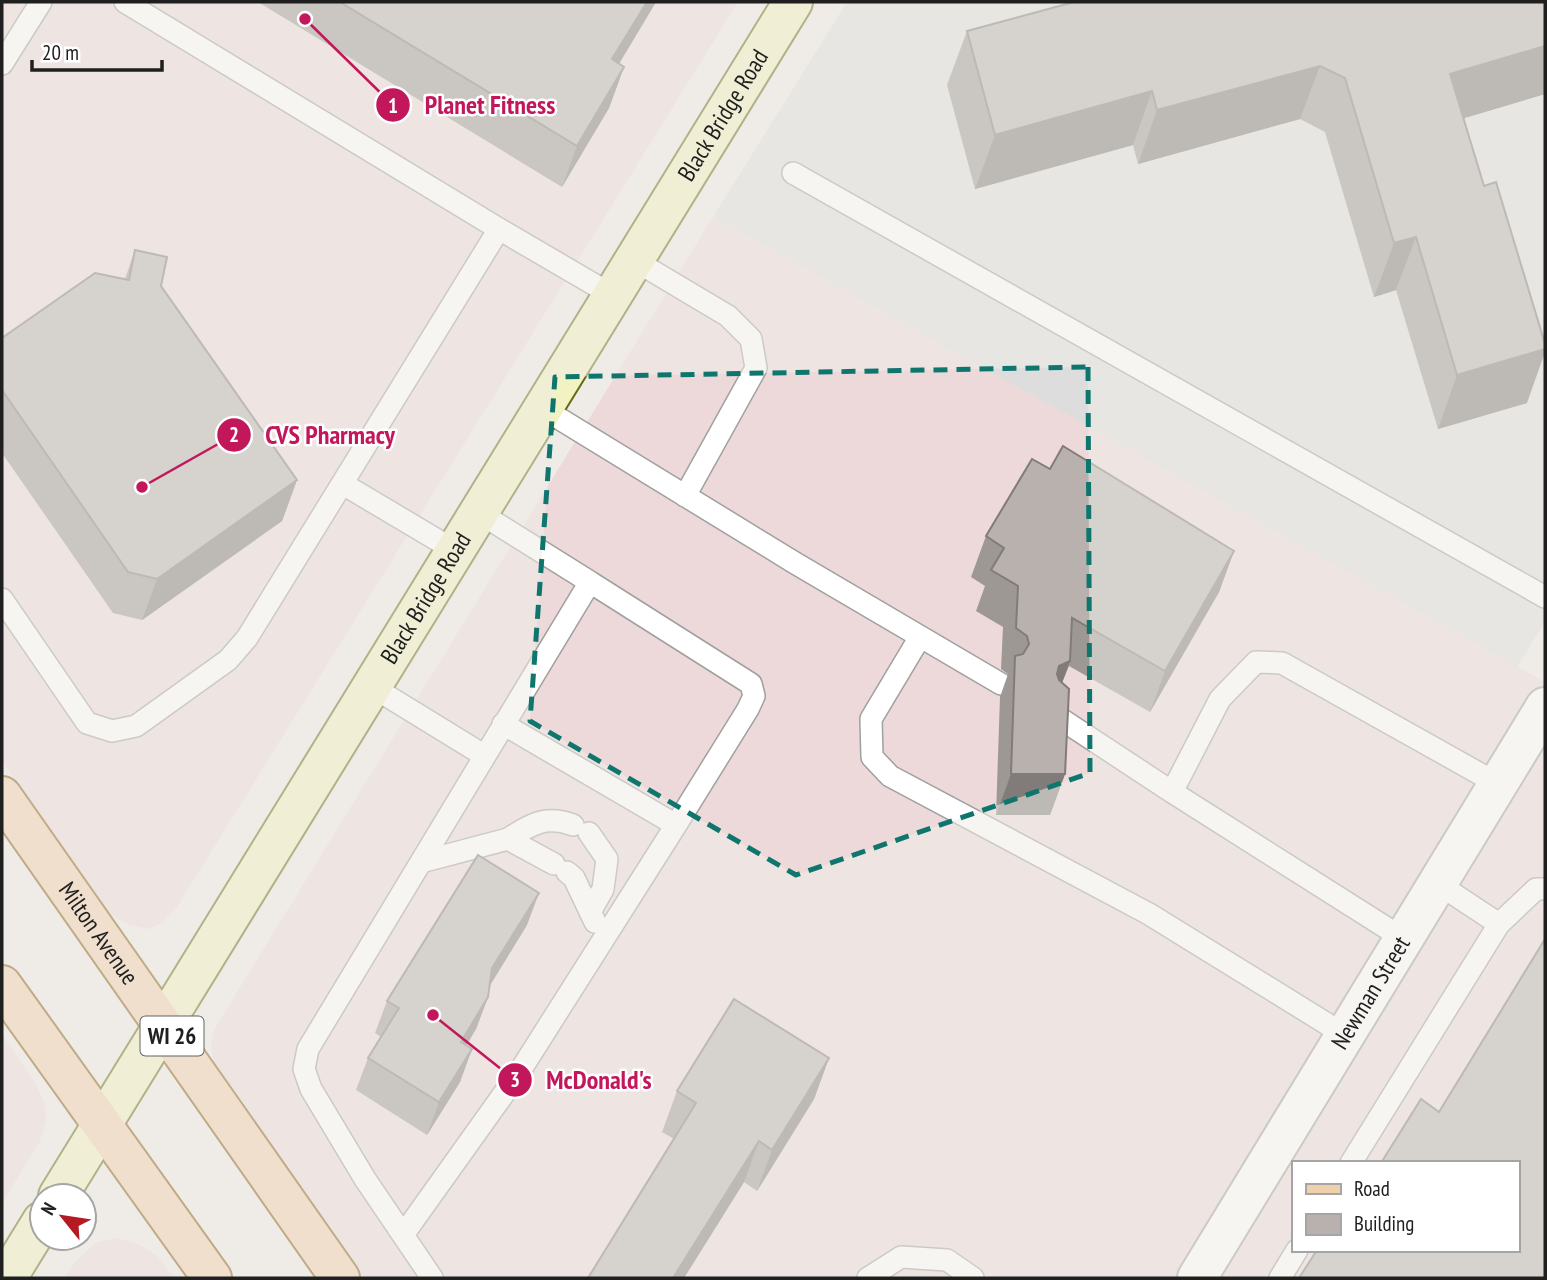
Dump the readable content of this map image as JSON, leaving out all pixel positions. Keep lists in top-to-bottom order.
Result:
{
  "streets": {
    "main road": ["Milton Avenue", "WI 26"],
    "street": ["Black Bridge Road", "Newman Street"]
  },
  "crossings": [
    ["Black Bridge Road", "Milton Avenue"]
  ],
  "places": ["Planet Fitness", "CVS Pharmacy", "McDonald's"],
  "legend": ["Road", "Building"],
  "scale_bar": "20 m",
  "north": "top left"
}
